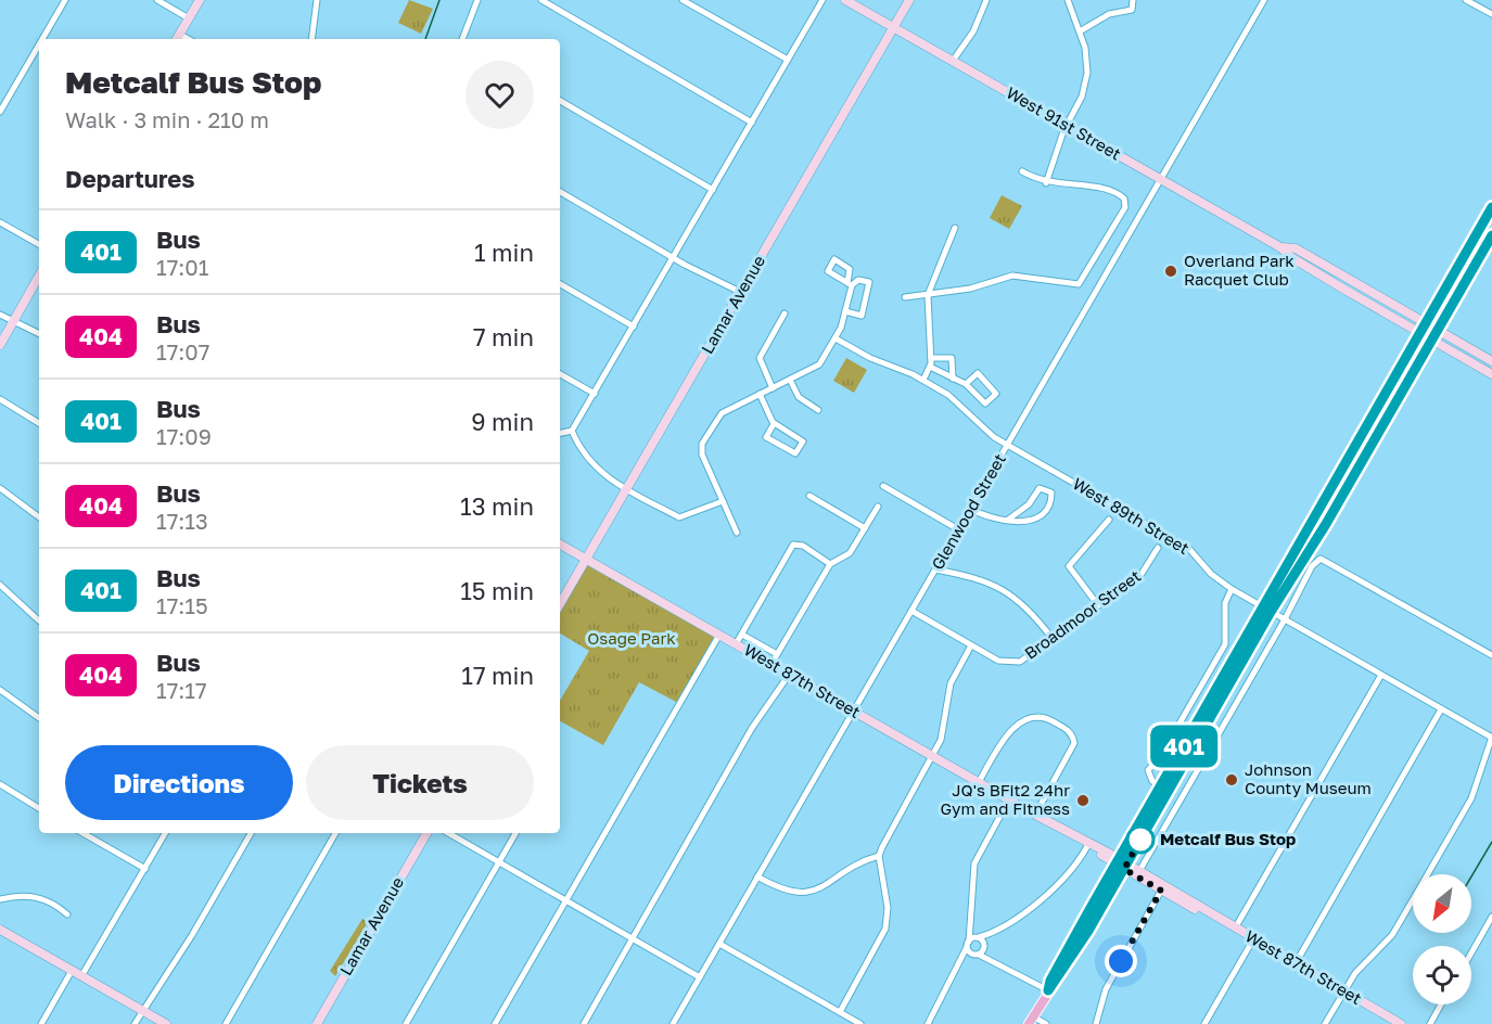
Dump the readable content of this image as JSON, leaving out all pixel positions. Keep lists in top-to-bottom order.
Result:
{
  "streets": {
    "street": [
      "West 91st Street",
      "Lamar Avenue",
      "Glenwood Street",
      "West 89th Street",
      "Broadmoor Street",
      "West 87th Street"
    ]
  },
  "crossings": [
    ["West 91st Street", "Lamar Avenue"],
    ["West 91st Street", "Glenwood Street"],
    ["Lamar Avenue", "West 87th Street"],
    ["Glenwood Street", "West 89th Street"],
    ["Glenwood Street", "West 87th Street"]
  ],
  "parks": ["Osage Park"],
  "places": [
    "Overland Park Racquet Club",
    "Johnson County Museum",
    "JQ's BFit2 24hr Gym and Fitness",
    "Metcalf Bus Stop"
  ],
  "lines": ["bus line 401"],
  "north": "bottom left",
  "page": {
    "on_map": "401",
    "heading": [
      ["Metcalf Bus Stop", "Walk · 3 min · 210 m"],
      "Departures"
    ],
    "list": [
      {
        "mark": "401",
        "name": "Bus",
        "note": "17:01",
        "value": "1 min"
      },
      {
        "mark": "404",
        "name": "Bus",
        "note": "17:07",
        "value": "7 min"
      },
      {
        "mark": "401",
        "name": "Bus",
        "note": "17:09",
        "value": "9 min"
      },
      {
        "mark": "404",
        "name": "Bus",
        "note": "17:13",
        "value": "13 min"
      },
      {
        "mark": "401",
        "name": "Bus",
        "note": "17:15",
        "value": "15 min"
      },
      {
        "mark": "404",
        "name": "Bus",
        "note": "17:17",
        "value": "17 min"
      }
    ],
    "buttons": ["Directions", "Tickets"]
  }
}
